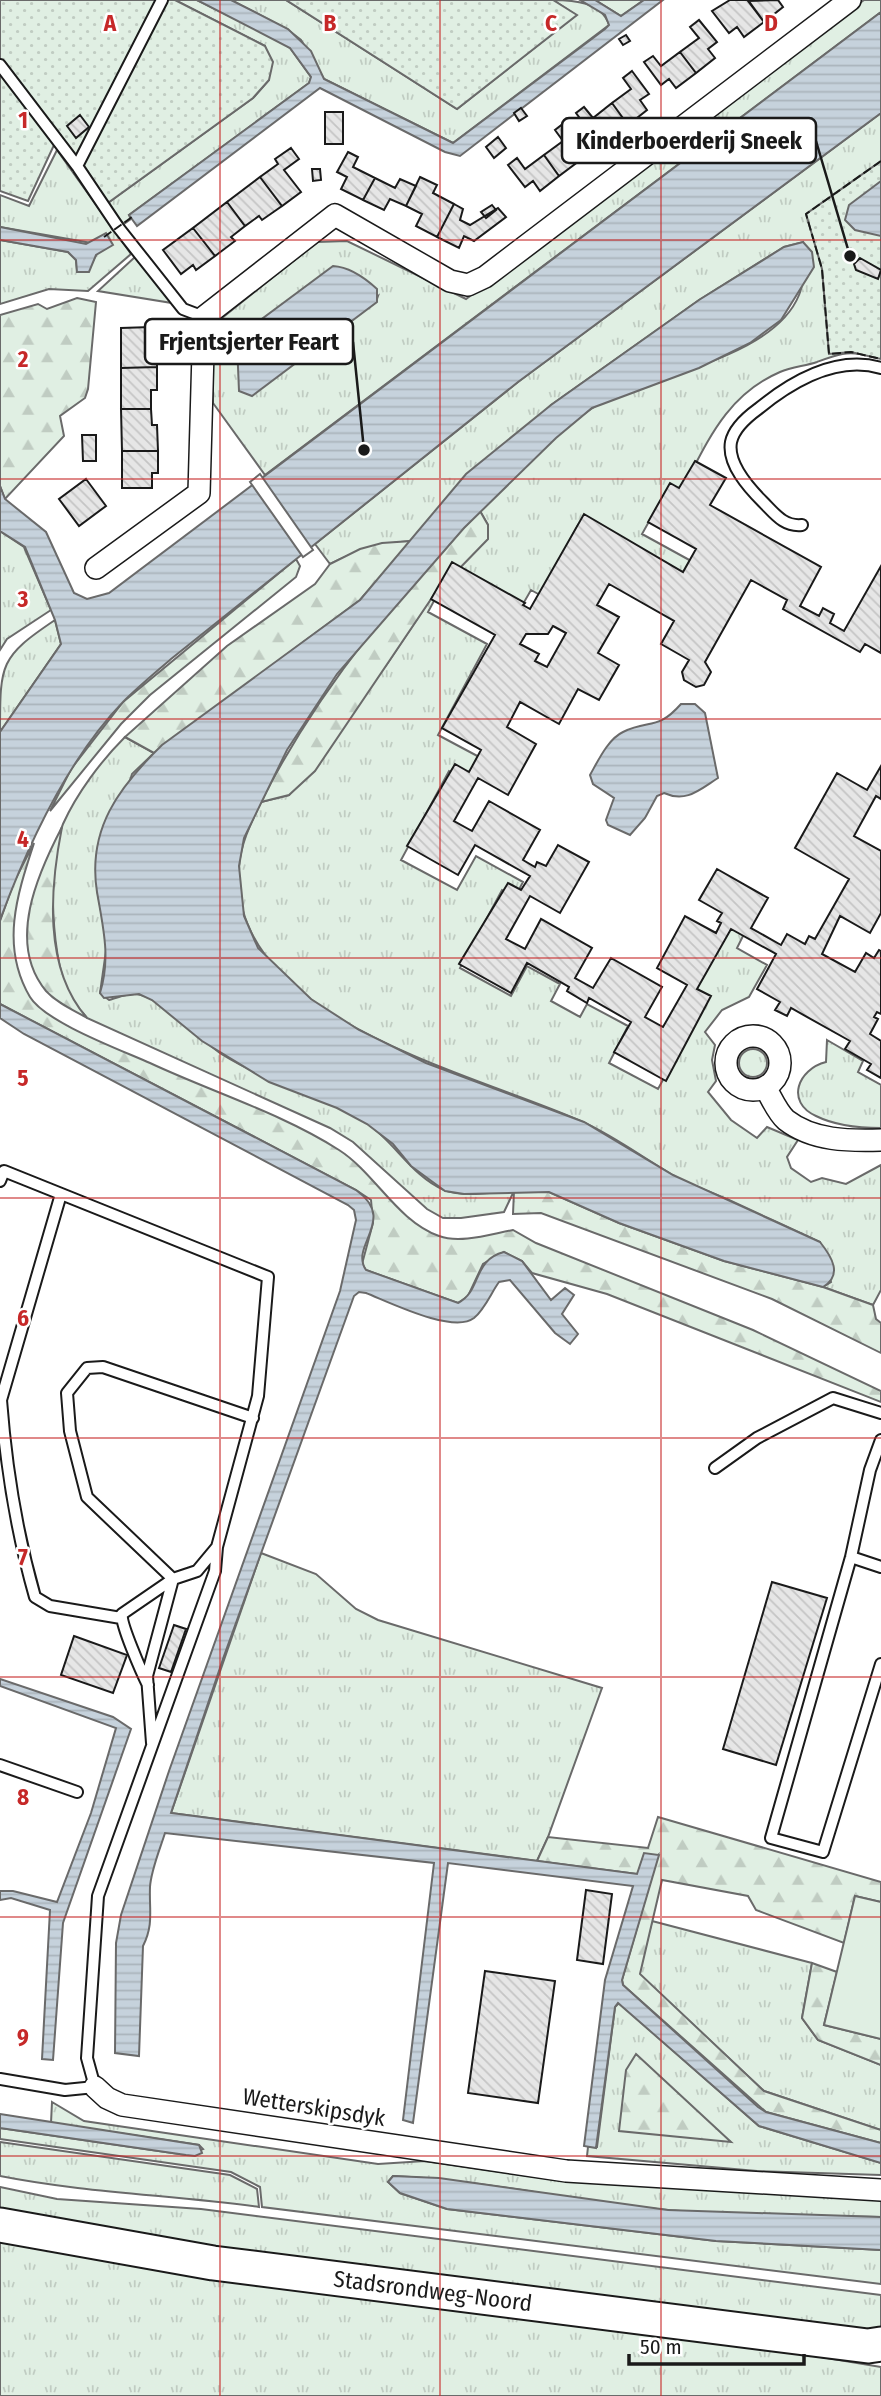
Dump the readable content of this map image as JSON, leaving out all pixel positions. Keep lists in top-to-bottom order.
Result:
{
  "streets": {
    "main road": ["Stadsrondweg-Noord"],
    "street": ["Wetterskipsdyk"]
  },
  "places": ["Kinderboerderij Sneek", "Frjentsjerter Feart"],
  "scale_bar": "50 m",
  "grid": {
    "columns": [
      "A",
      "B",
      "C",
      "D"
    ],
    "rows": [
      "1",
      "2",
      "3",
      "4",
      "5",
      "6",
      "7",
      "8",
      "9"
    ]
  }
}
